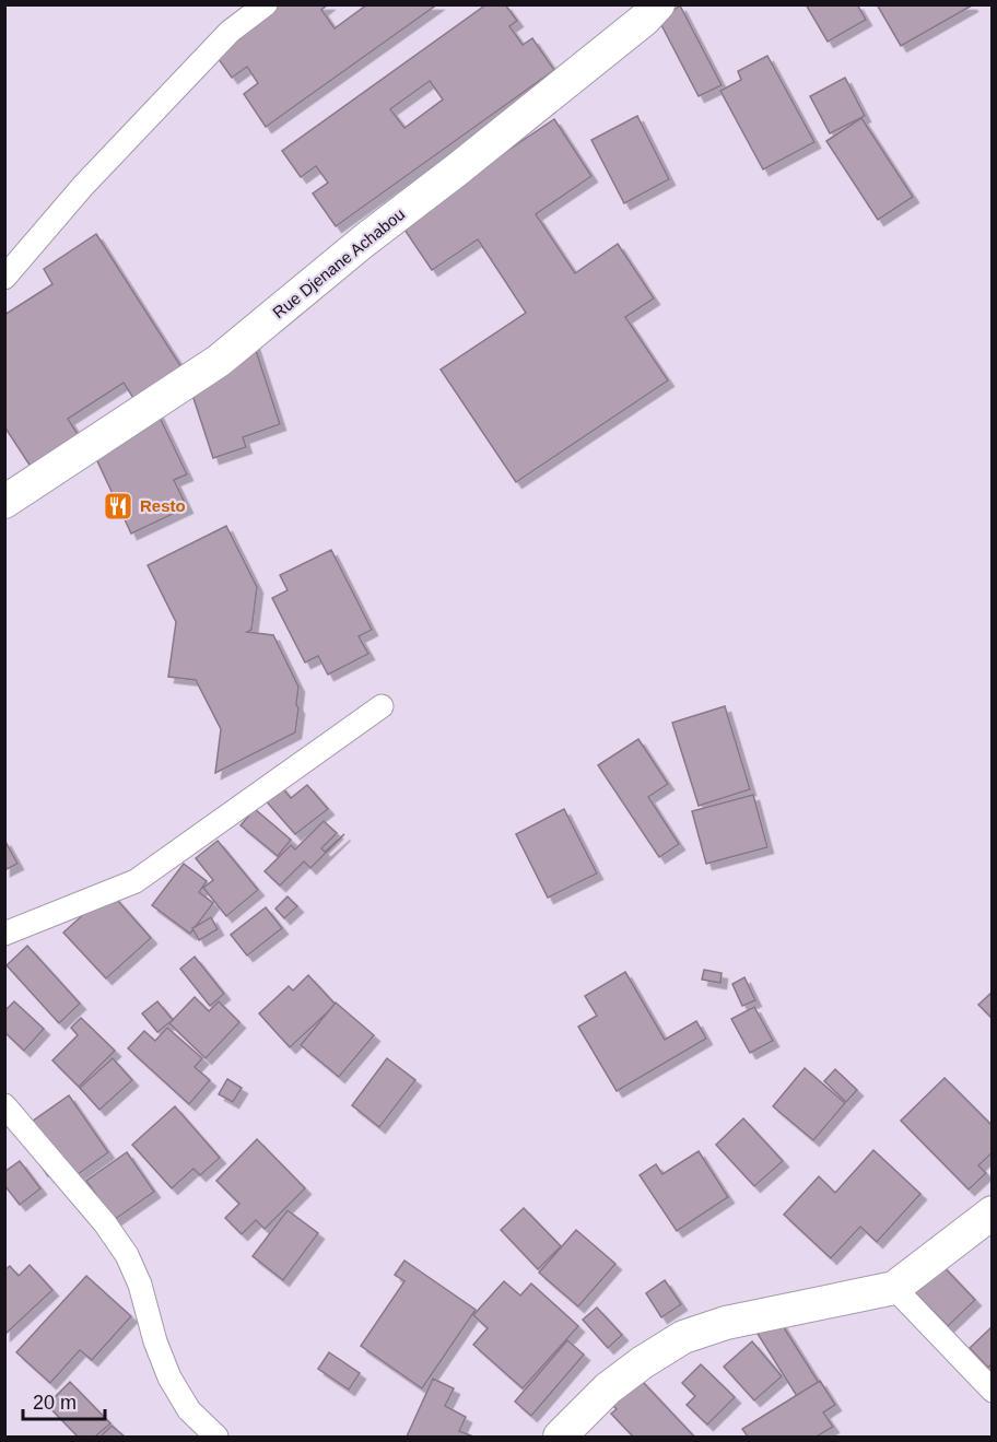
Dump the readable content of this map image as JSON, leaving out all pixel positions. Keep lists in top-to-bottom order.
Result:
{
  "streets": {
    "main road": ["Rue Djenane Achabou"]
  },
  "places": {
    "restaurant": ["Resto"]
  },
  "scale_bar": "20 m"
}
